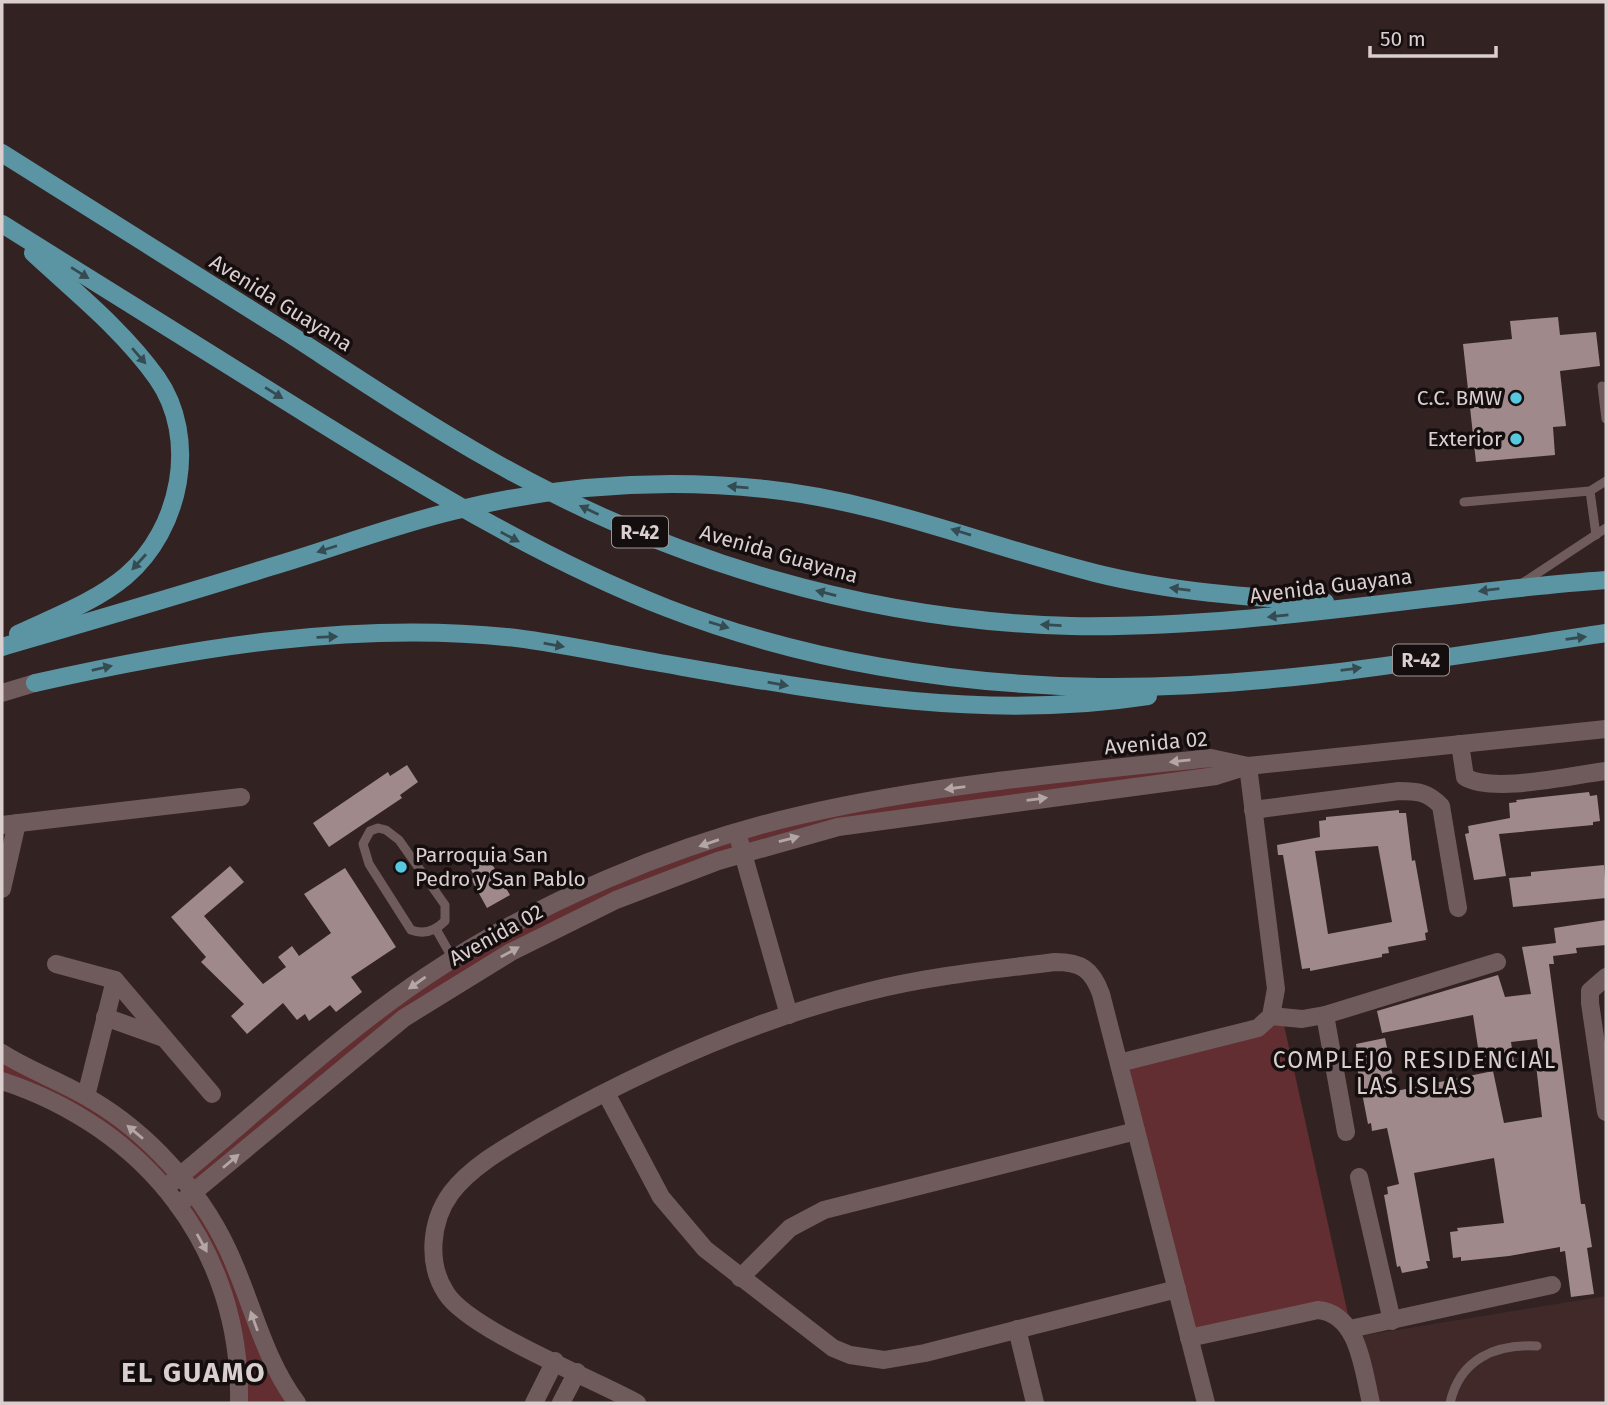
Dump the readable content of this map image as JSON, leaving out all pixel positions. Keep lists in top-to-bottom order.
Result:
{
  "streets": {
    "main road": ["Avenida Guayana", "R-42"],
    "street": ["Avenida 02"]
  },
  "districts": ["COMPLEJO RESIDENCIAL LAS ISLAS", "EL GUAMO"],
  "places": ["C.C. BMW", "Exterior", "Parroquia San Pedro y San Pablo"],
  "scale_bar": "50 m"
}
